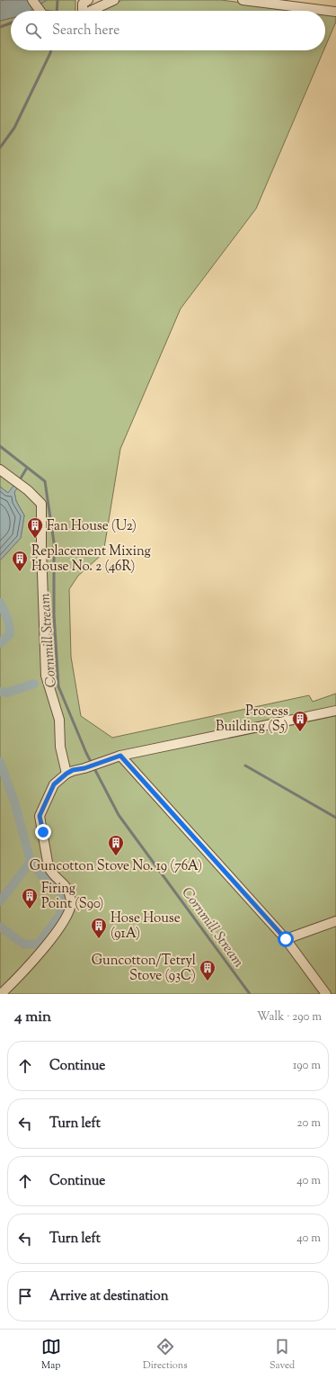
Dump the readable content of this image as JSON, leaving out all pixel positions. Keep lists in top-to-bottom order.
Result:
{
  "water": ["Cornmill Stream"],
  "places": {
    "building": [
      "Fan House (U2)",
      "Replacement Mixing House No. 2 (46R)",
      "Process Building (S5)",
      "Guncotton Stove No. 19 (76A)",
      "Firing Point (S90)",
      "Hose House (91A)",
      "Guncotton/Tetryl Stove (93C)"
    ]
  },
  "page": {
    "search": "Search here",
    "heading": ["4 min", "Walk · 290 m"],
    "list": [
      ["Continue", "190 m"],
      ["Turn left", "20 m"],
      ["Continue", "40 m"],
      ["Turn left", "40 m"],
      "Arrive at destination"
    ],
    "nav": ["Map", "Directions", "Saved"]
  }
}
